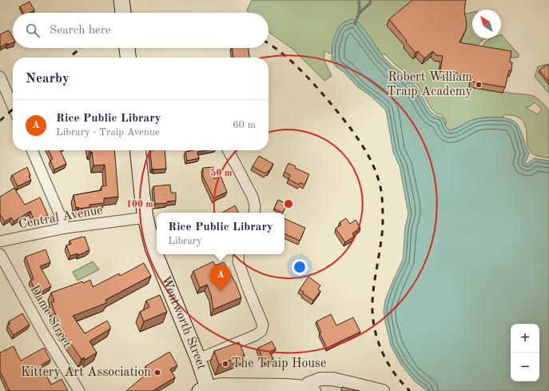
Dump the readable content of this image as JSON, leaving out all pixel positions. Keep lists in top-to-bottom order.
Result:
{
  "streets": {
    "main road": ["Wentworth Street"],
    "street": ["Central Avenue", "Dame Street"]
  },
  "crossings": [
    ["Central Avenue", "Wentworth Street"]
  ],
  "places": ["Robert William Traip Academy", "The Traip House", "Kittery Art Association"],
  "north": "top left",
  "page": {
    "search": "Search here",
    "heading": "Nearby",
    "list": [
      {
        "mark": "A",
        "name": "Rice Public Library",
        "note": "Library · Traip Avenue",
        "value": "60 m"
      }
    ],
    "popup": ["Rice Public Library", "Library"],
    "pins": "A",
    "map_buttons": ["+", "−"]
  },
  "rings": ["50 m", "100 m"]
}
